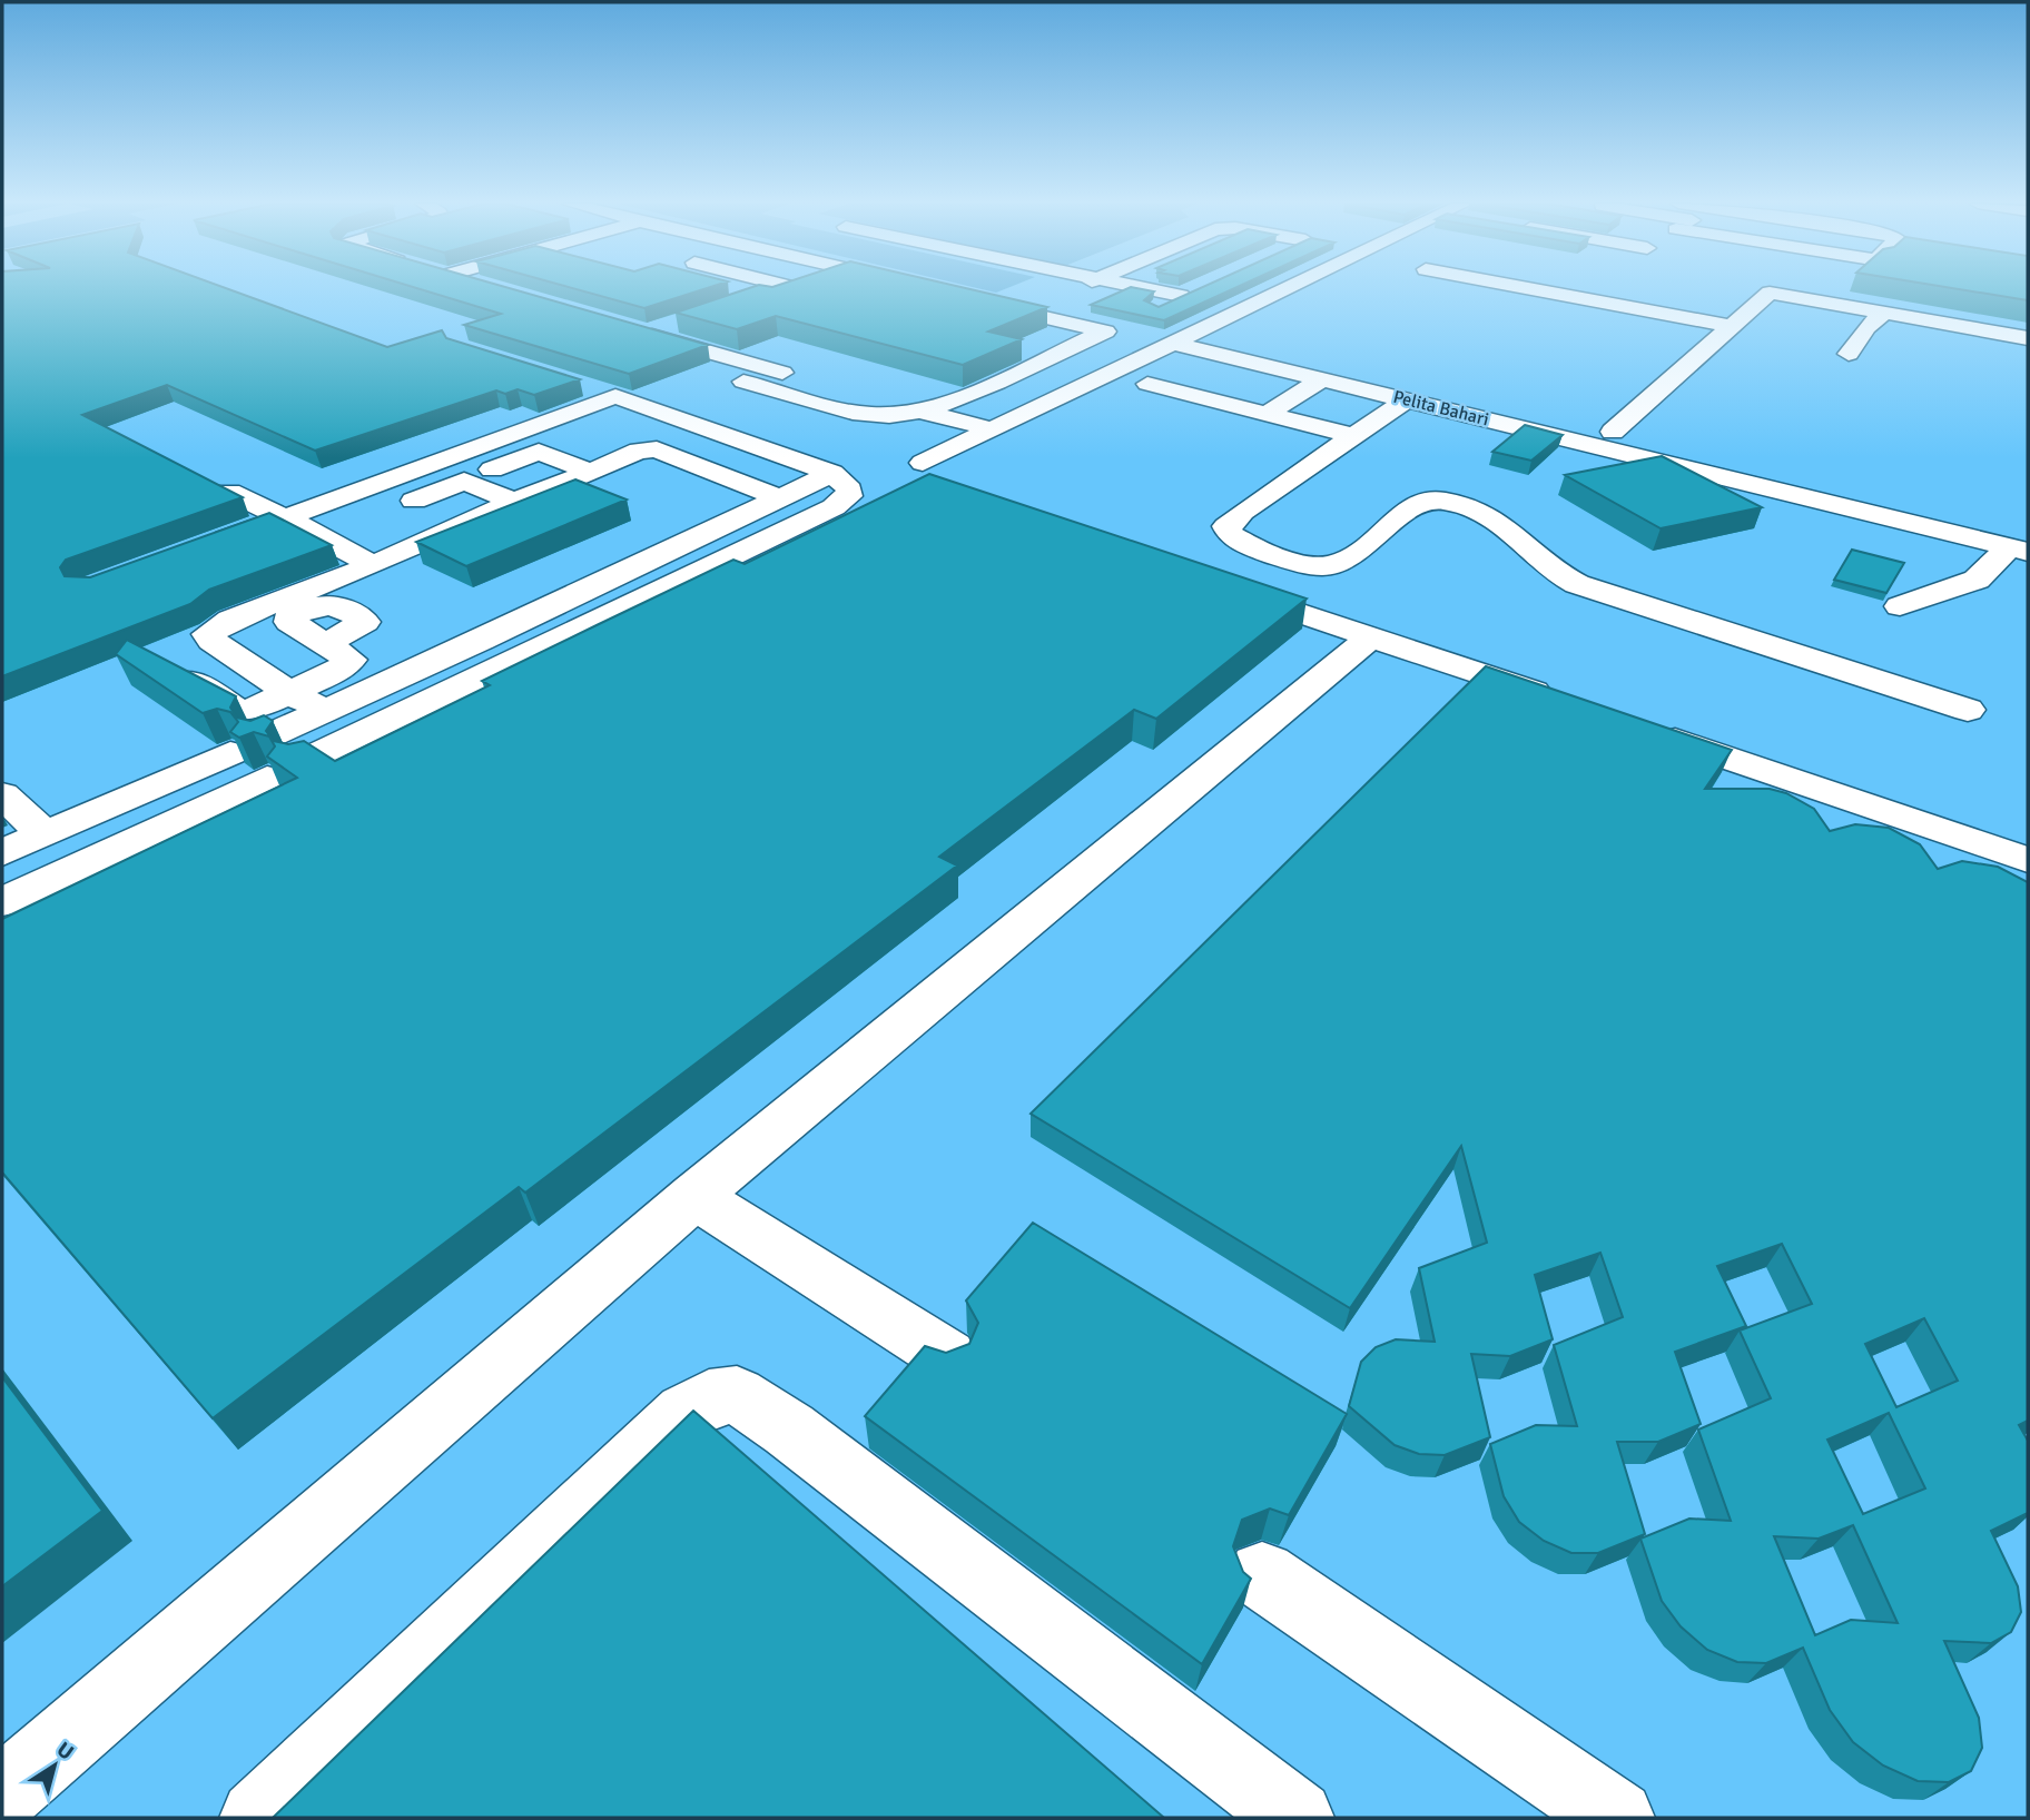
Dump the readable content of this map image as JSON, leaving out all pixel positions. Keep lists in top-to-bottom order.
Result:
{
  "streets": {
    "lane": ["Pelita Bahari"]
  },
  "north": "top right"
}
